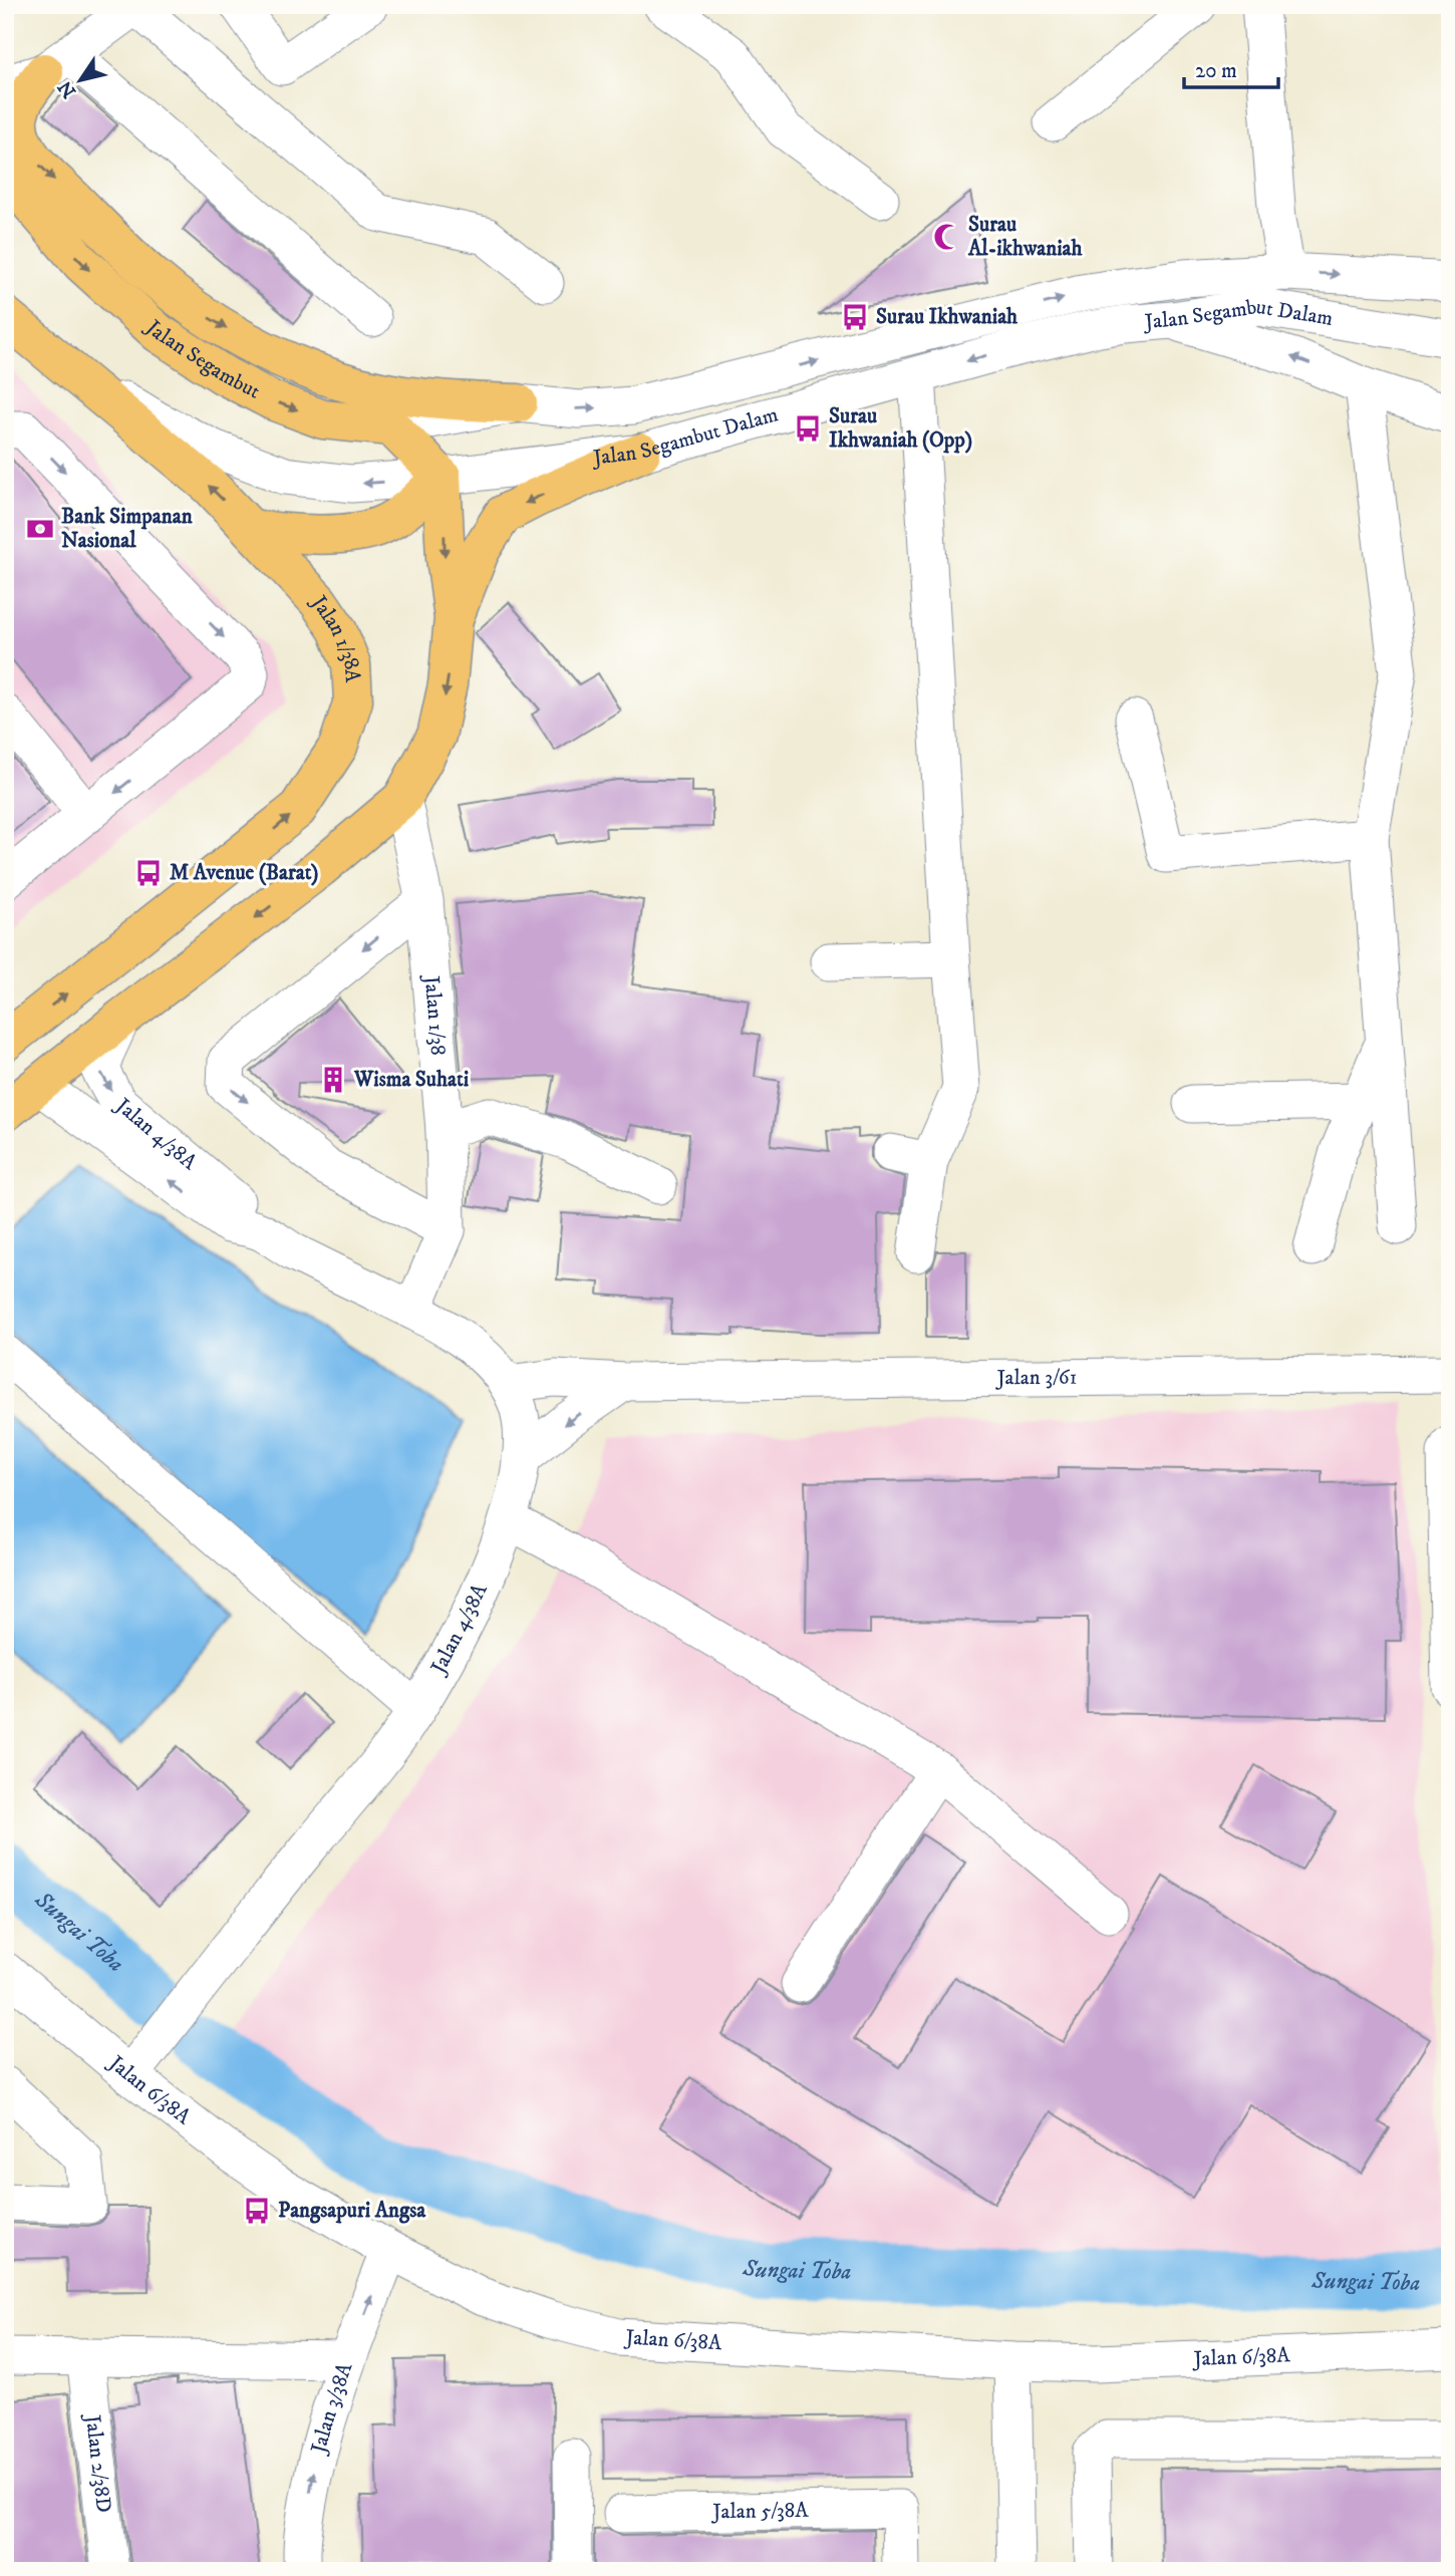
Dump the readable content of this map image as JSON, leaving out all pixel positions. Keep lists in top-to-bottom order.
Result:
{
  "streets": {
    "main road": ["Jalan Segambut", "Jalan 1/38A"],
    "street": [
      "Jalan Segambut Dalam",
      "Jalan 1/38",
      "Jalan 4/38A",
      "Jalan 3/61",
      "Jalan 6/38A",
      "Jalan 3/38A",
      "Jalan 2/38D",
      "Jalan 5/38A"
    ]
  },
  "crossings": [
    ["Jalan Segambut Dalam", "Jalan Segambut"],
    ["Jalan Segambut Dalam", "Jalan 1/38A"],
    ["Jalan 1/38", "Jalan 4/38A"],
    ["Jalan 4/38A", "Jalan 3/61"],
    ["Jalan 4/38A", "Jalan 6/38A"],
    ["Jalan 6/38A", "Jalan 3/38A"]
  ],
  "one_way": ["Jalan Segambut", "Jalan 3/38A"],
  "water": ["Sungai Toba"],
  "places": {
    "mosque": ["Surau Al-ikhwaniah"],
    "bus stop": [
      "Surau Ikhwaniah",
      "Surau Ikhwaniah (Opp)",
      "M Avenue (Barat)",
      "Pangsapuri Angsa"
    ],
    "bank": ["Bank Simpanan Nasional"],
    "building": ["Wisma Suhati"]
  },
  "scale_bar": "20 m",
  "north": "bottom left"
}
